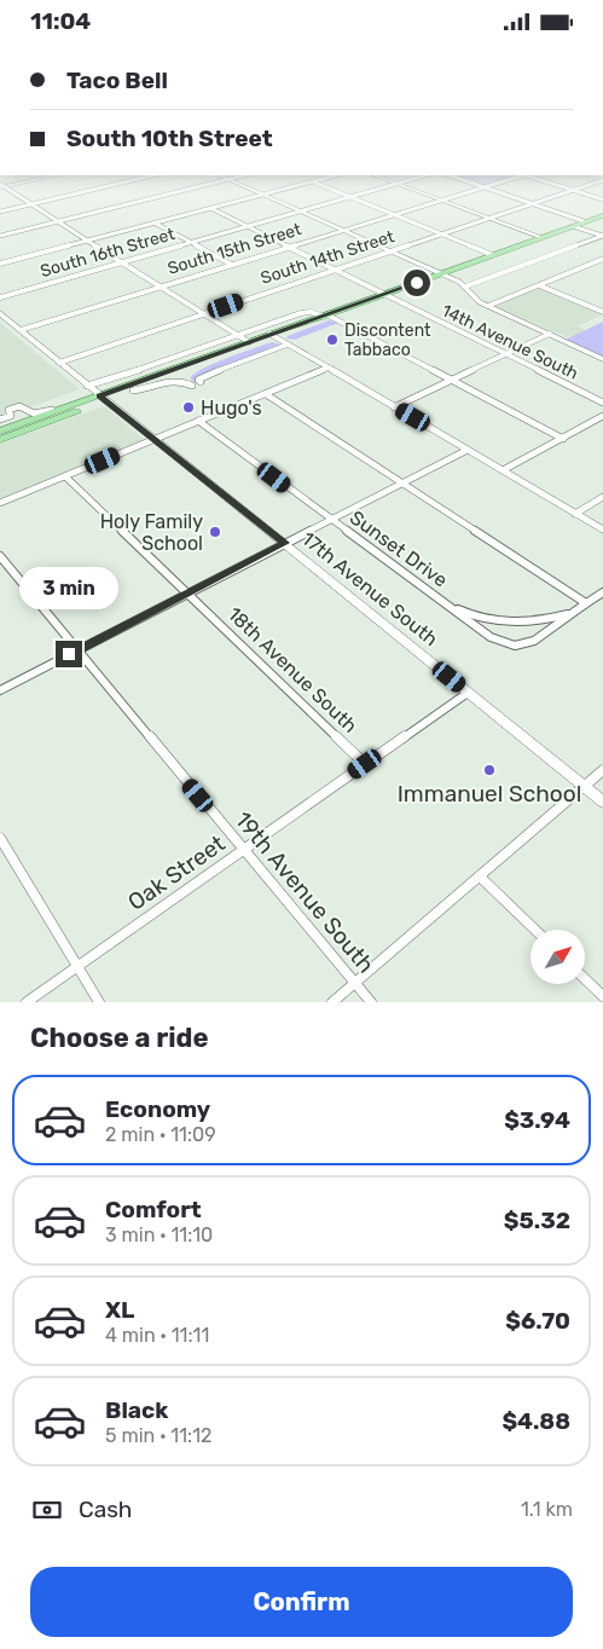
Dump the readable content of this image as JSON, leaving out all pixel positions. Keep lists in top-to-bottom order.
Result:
{
  "streets": {
    "street": [
      "South 15th Street",
      "South 16th Street",
      "South 14th Street",
      "14th Avenue South",
      "Sunset Drive",
      "17th Avenue South",
      "18th Avenue South",
      "Oak Street",
      "19th Avenue South"
    ]
  },
  "crossings": [
    ["South 15th Street", "14th Avenue South"],
    ["South 15th Street", "17th Avenue South"],
    ["South 16th Street", "14th Avenue South"],
    ["South 14th Street", "14th Avenue South"],
    ["South 14th Street", "17th Avenue South"],
    ["17th Avenue South", "Oak Street"],
    ["18th Avenue South", "Oak Street"],
    ["Oak Street", "19th Avenue South"]
  ],
  "places": [
    "Discontent Tabbaco",
    "Hugo's",
    "Holy Family School",
    "Immanuel School"
  ],
  "north": "top right",
  "page": {
    "status": "11:04",
    "banner": ["Taco Bell", "South 10th Street"],
    "bubble": "3 min",
    "heading": "Choose a ride",
    "list": [
      {
        "name": "Economy",
        "note": "2 min · 11:09",
        "value": "$3.94"
      },
      {
        "name": "Comfort",
        "note": "3 min · 11:10",
        "value": "$5.32"
      },
      {
        "name": "XL",
        "note": "4 min · 11:11",
        "value": "$6.70"
      },
      {
        "name": "Black",
        "note": "5 min · 11:12",
        "value": "$4.88"
      }
    ],
    "pay": ["Cash", "1.1 km"],
    "buttons": "Confirm"
  }
}
